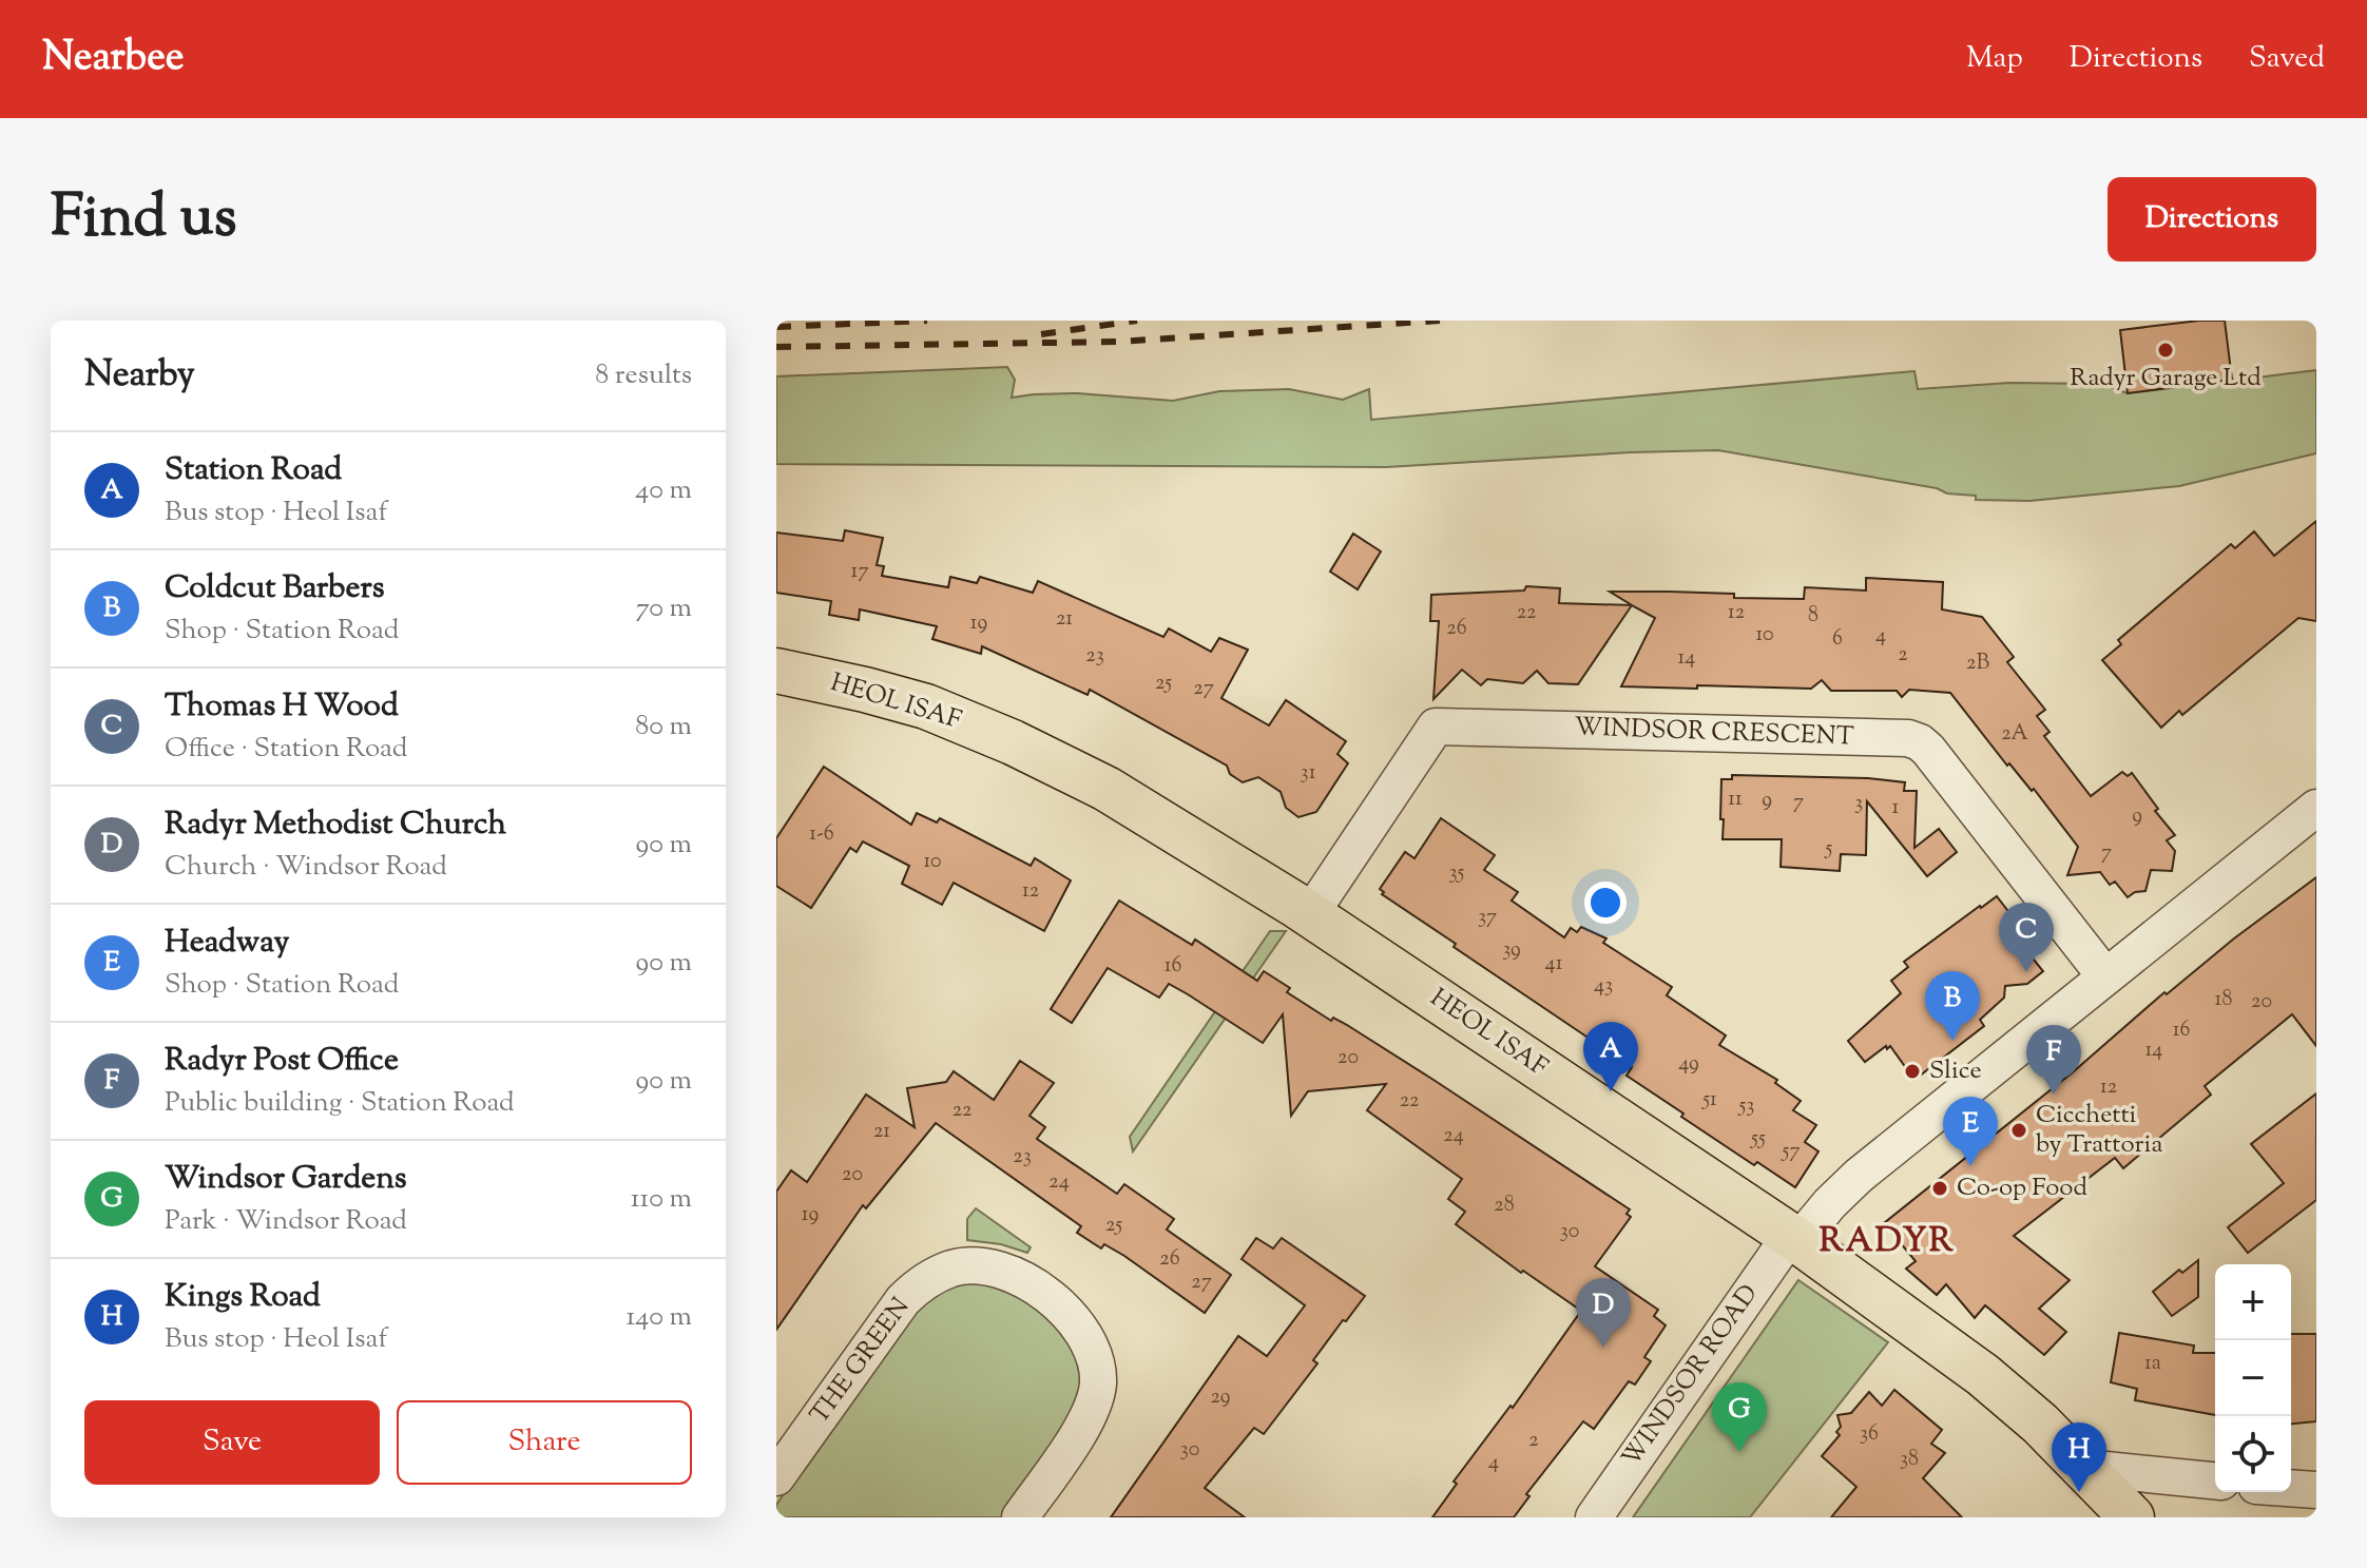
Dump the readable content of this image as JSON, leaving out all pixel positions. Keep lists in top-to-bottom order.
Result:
{
  "streets": {
    "main road": ["HEOL ISAF"],
    "street": ["WINDSOR CRESCENT", "THE GREEN", "WINDSOR ROAD"]
  },
  "crossings": [
    ["HEOL ISAF", "WINDSOR CRESCENT"],
    ["HEOL ISAF", "WINDSOR ROAD"],
    ["WINDSOR CRESCENT", "WINDSOR ROAD"]
  ],
  "districts": ["RADYR"],
  "places": [
    "Radyr Garage Ltd",
    "Slice",
    "Cicchetti by Trattoria",
    "Co-op Food"
  ],
  "house_numbers": [
    "17",
    "22",
    "12",
    "8",
    "21",
    "19",
    "26",
    "10",
    "4",
    "6",
    "2",
    "23",
    "14",
    "2B",
    "25",
    "27",
    "2A",
    "31",
    "11",
    "9",
    "7",
    "3",
    "1",
    "9",
    "1-6",
    "5",
    "7",
    "10",
    "35",
    "12",
    "37",
    "39",
    "41",
    "16",
    "43",
    "18",
    "20",
    "16",
    "14",
    "20",
    "49",
    "12",
    "51",
    "22",
    "53",
    "22",
    "21",
    "24",
    "55",
    "57",
    "23",
    "20",
    "24",
    "28",
    "19",
    "25",
    "30",
    "26",
    "27",
    "1a",
    "29",
    "36",
    "2",
    "30",
    "38",
    "4"
  ],
  "page": {
    "header": "Nearbee",
    "nav": ["Map", "Directions", "Saved"],
    "title": "Find us",
    "buttons": [
      "Directions",
      ["Save", "Share"]
    ],
    "heading": ["Nearby", "8 results"],
    "list": [
      {
        "mark": "A",
        "name": "Station Road",
        "note": "Bus stop · Heol Isaf",
        "value": "40 m"
      },
      {
        "mark": "B",
        "name": "Coldcut Barbers",
        "note": "Shop · Station Road",
        "value": "70 m"
      },
      {
        "mark": "C",
        "name": "Thomas H Wood",
        "note": "Office · Station Road",
        "value": "80 m"
      },
      {
        "mark": "D",
        "name": "Radyr Methodist Church",
        "note": "Church · Windsor Road",
        "value": "90 m"
      },
      {
        "mark": "E",
        "name": "Headway",
        "note": "Shop · Station Road",
        "value": "90 m"
      },
      {
        "mark": "F",
        "name": "Radyr Post Office",
        "note": "Public building · Station Road",
        "value": "90 m"
      },
      {
        "mark": "G",
        "name": "Windsor Gardens",
        "note": "Park · Windsor Road",
        "value": "110 m"
      },
      {
        "mark": "H",
        "name": "Kings Road",
        "note": "Bus stop · Heol Isaf",
        "value": "140 m"
      }
    ],
    "pins": [
      "C",
      "B",
      "A",
      "F",
      "E",
      "D",
      "G",
      "H"
    ],
    "map_buttons": ["+", "−"]
  }
}
